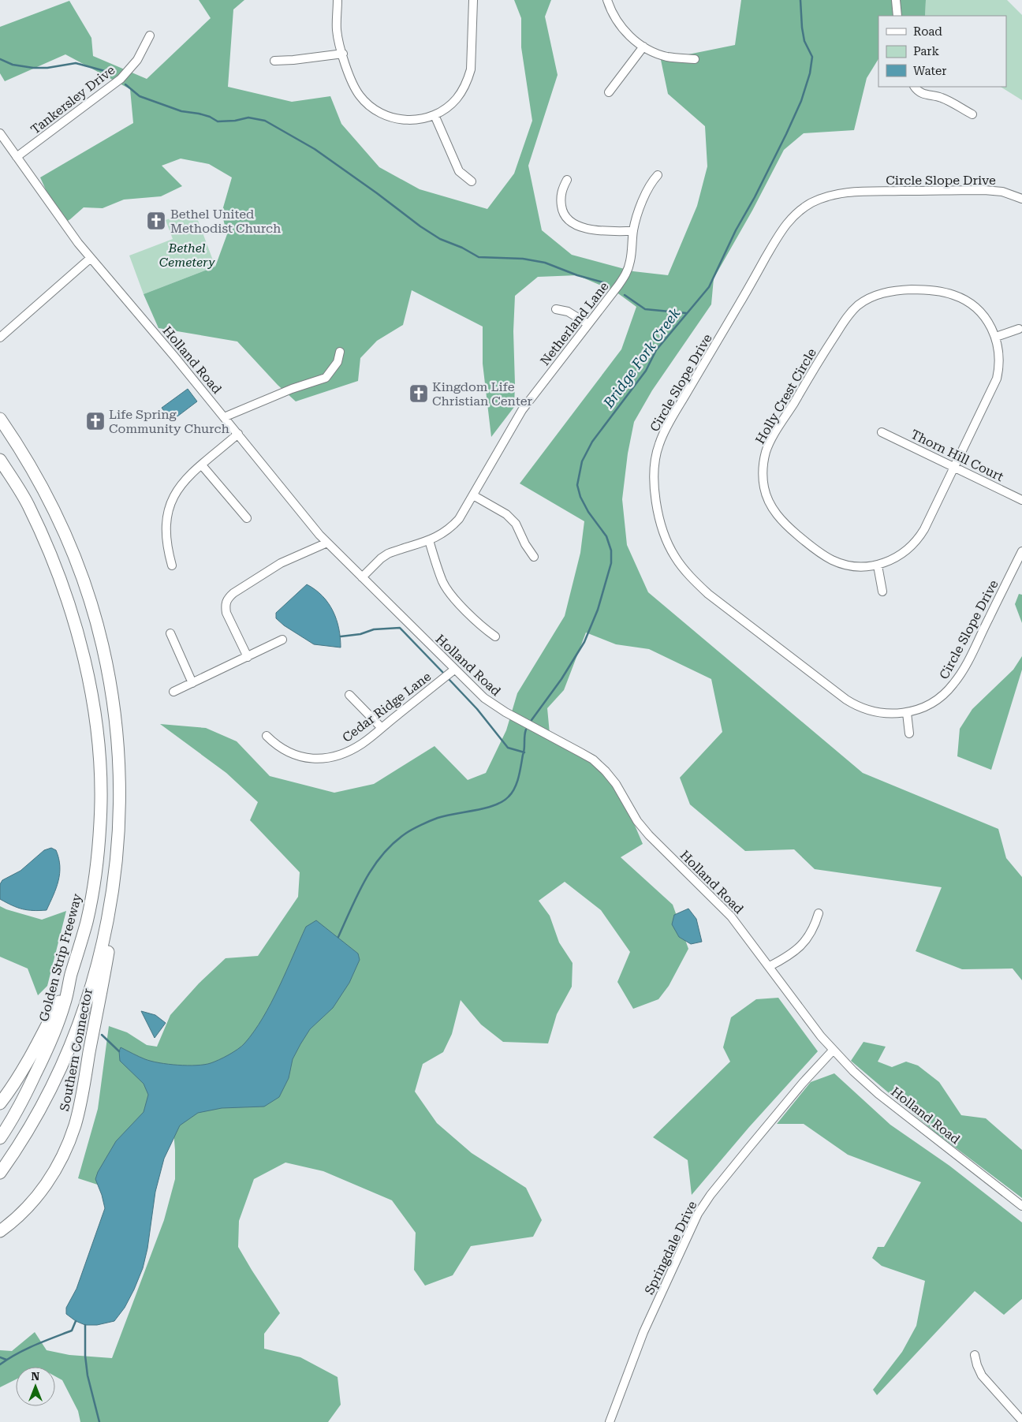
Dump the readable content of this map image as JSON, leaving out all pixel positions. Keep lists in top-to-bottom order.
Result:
{
  "streets": {
    "highway": ["Golden Strip Freeway", "Southern Connector"],
    "street": [
      "Tankersley Drive",
      "Circle Slope Drive",
      "Netherland Lane",
      "Holland Road",
      "Holly Crest Circle",
      "Thorn Hill Court",
      "Cedar Ridge Lane",
      "Springdale Drive"
    ]
  },
  "crossings": [
    ["Tankersley Drive", "Holland Road"],
    ["Netherland Lane", "Holland Road"],
    ["Holland Road", "Cedar Ridge Lane"],
    ["Holland Road", "Springdale Drive"],
    ["Holly Crest Circle", "Thorn Hill Court"],
    ["Golden Strip Freeway", "Southern Connector"]
  ],
  "water": ["Bridge Fork Creek"],
  "parks": ["Bethel Cemetery"],
  "places": {
    "church": ["Bethel United Methodist Church", "Kingdom Life Christian Center", "Life Spring Community Church"]
  },
  "legend": ["Road", "Park", "Water"],
  "north": "top"
}
